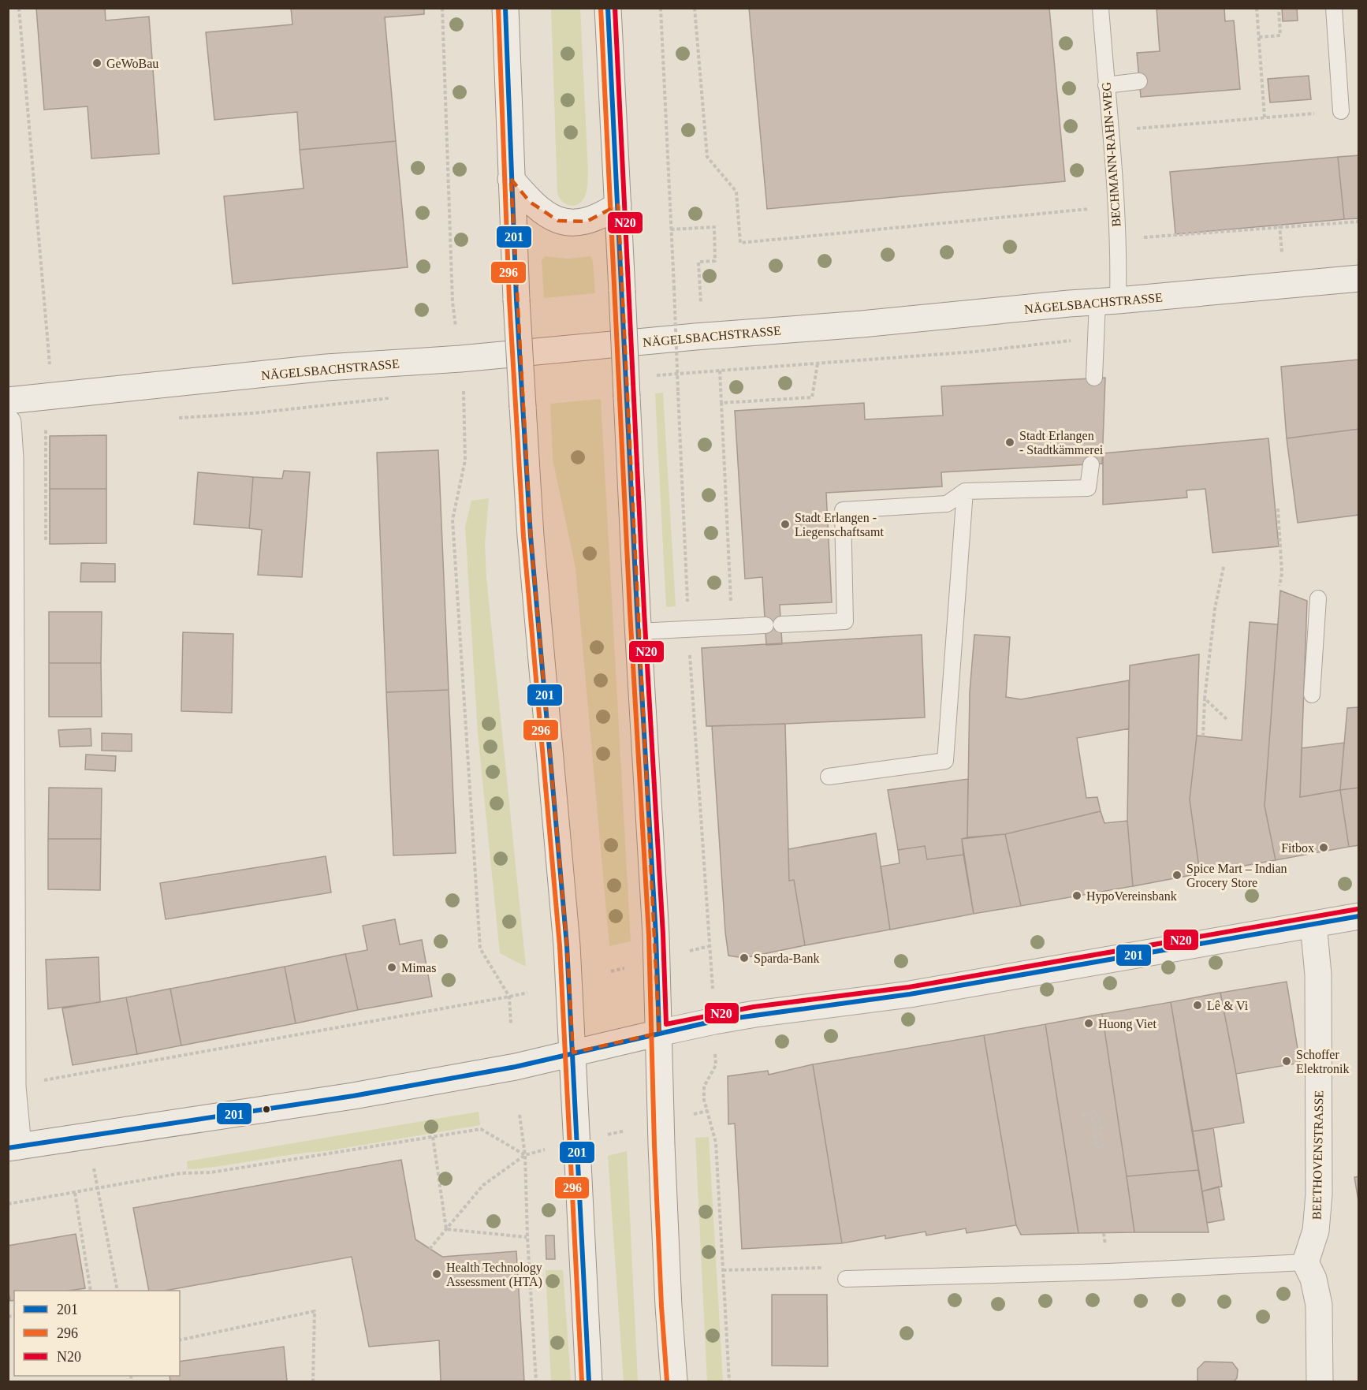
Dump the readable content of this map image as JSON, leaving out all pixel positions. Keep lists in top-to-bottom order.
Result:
{
  "streets": {
    "street": ["NÄGELSBACHSTRASSE", "BEETHOVENSTRASSE"],
    "lane": ["BECHMANN-RAHN-WEG"]
  },
  "crossings": [
    ["BECHMANN-RAHN-WEG", "NÄGELSBACHSTRASSE"]
  ],
  "places": [
    "GeWoBau",
    "Stadt Erlangen - Stadtkämmerei",
    "Stadt Erlangen - Liegenschaftsamt",
    "Fitbox",
    "Spice Mart – Indian Grocery Store",
    "HypoVereinsbank",
    "Sparda-Bank",
    "Mimas",
    "Lê & Vi",
    "Huong Viet",
    "Schoffer Elektronik",
    "Health Technology Assessment (HTA)"
  ],
  "lines": ["transit line 201", "transit line 296", "transit line N20"],
  "legend": ["201", "296", "N20"]
}
